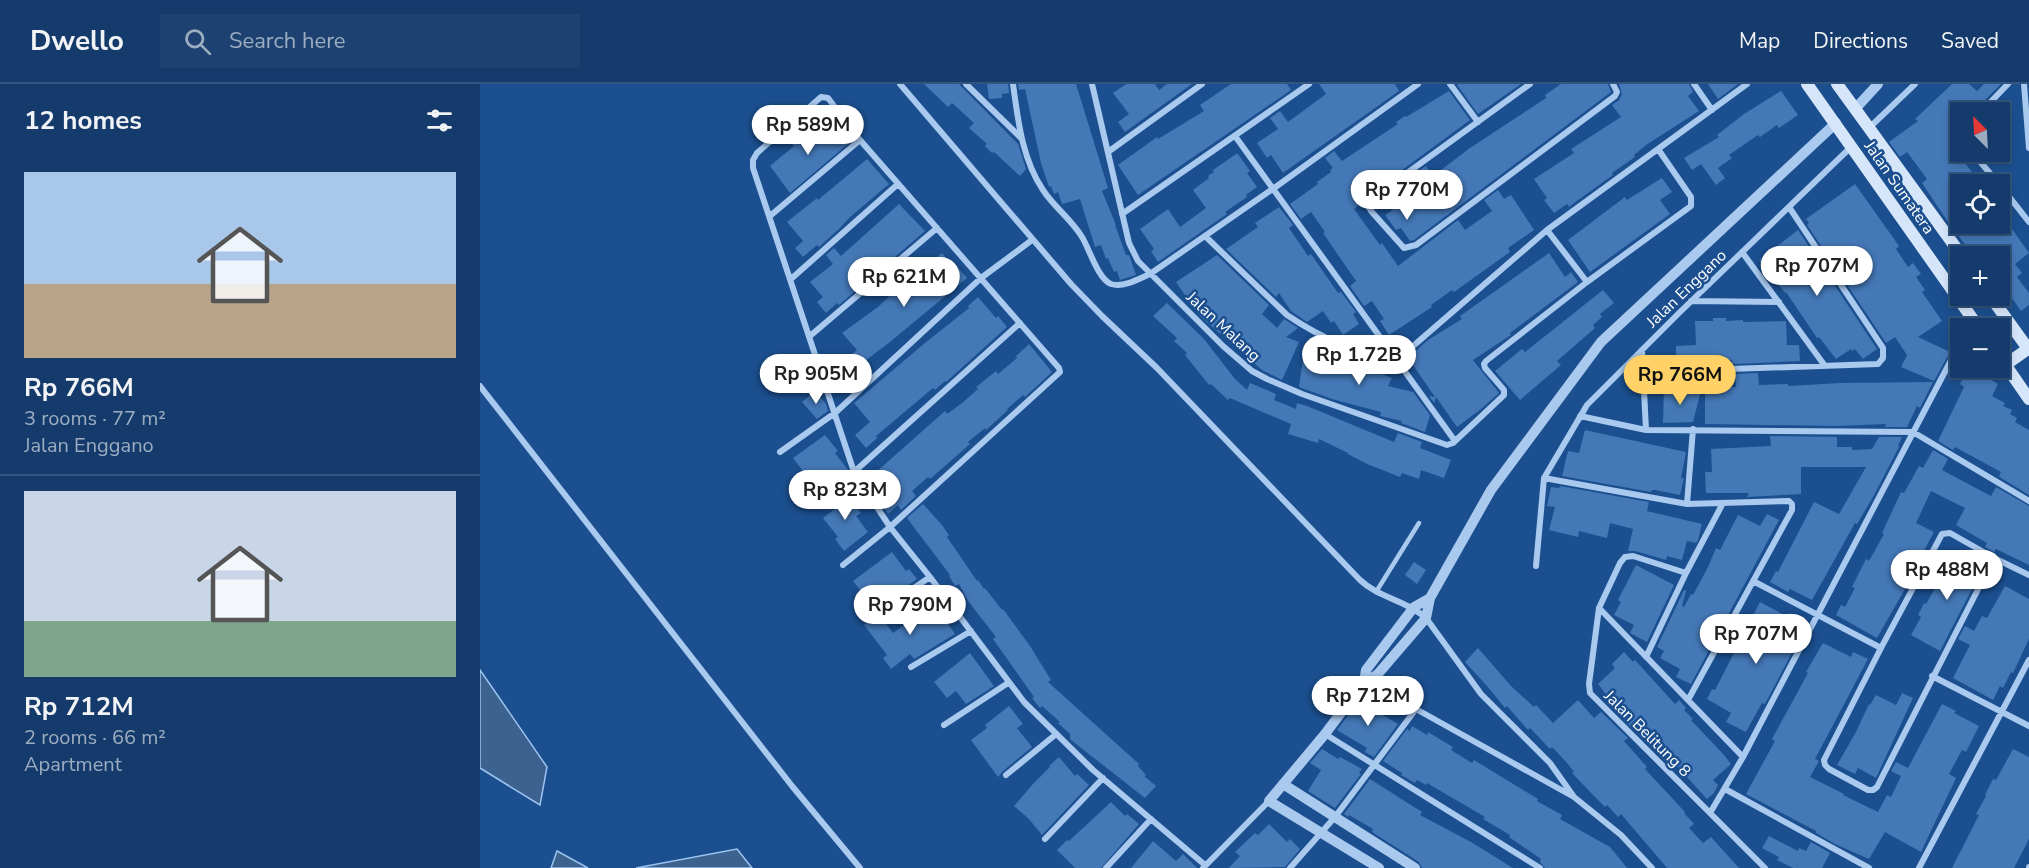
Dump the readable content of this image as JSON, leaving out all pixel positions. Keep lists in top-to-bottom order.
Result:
{
  "streets": {
    "main road": ["Jalan Sumatera"],
    "street": ["Jalan Enggano", "Jalan Malang", "Jalan Belitung 8"]
  },
  "crossings": [
    ["Jalan Sumatera", "Jalan Enggano"]
  ],
  "north": "top left",
  "page": {
    "header": "Dwello",
    "search": "Search here",
    "nav": ["Map", "Directions", "Saved"],
    "heading": "12 homes",
    "map_buttons": ["+", "−"],
    "price": [
      "Rp 589M",
      "Rp 770M",
      "Rp 707M",
      "Rp 621M",
      "Rp 1.72B",
      "Rp 905M",
      "Rp 766M",
      "Rp 823M",
      "Rp 488M",
      "Rp 790M",
      "Rp 707M",
      "Rp 712M"
    ],
    "list": [
      {
        "name": "Rp 766M",
        "note": "3 rooms · 77 m² · Jalan Enggano"
      },
      {
        "name": "Rp 712M",
        "note": "2 rooms · 66 m² · Apartment"
      }
    ]
  }
}
